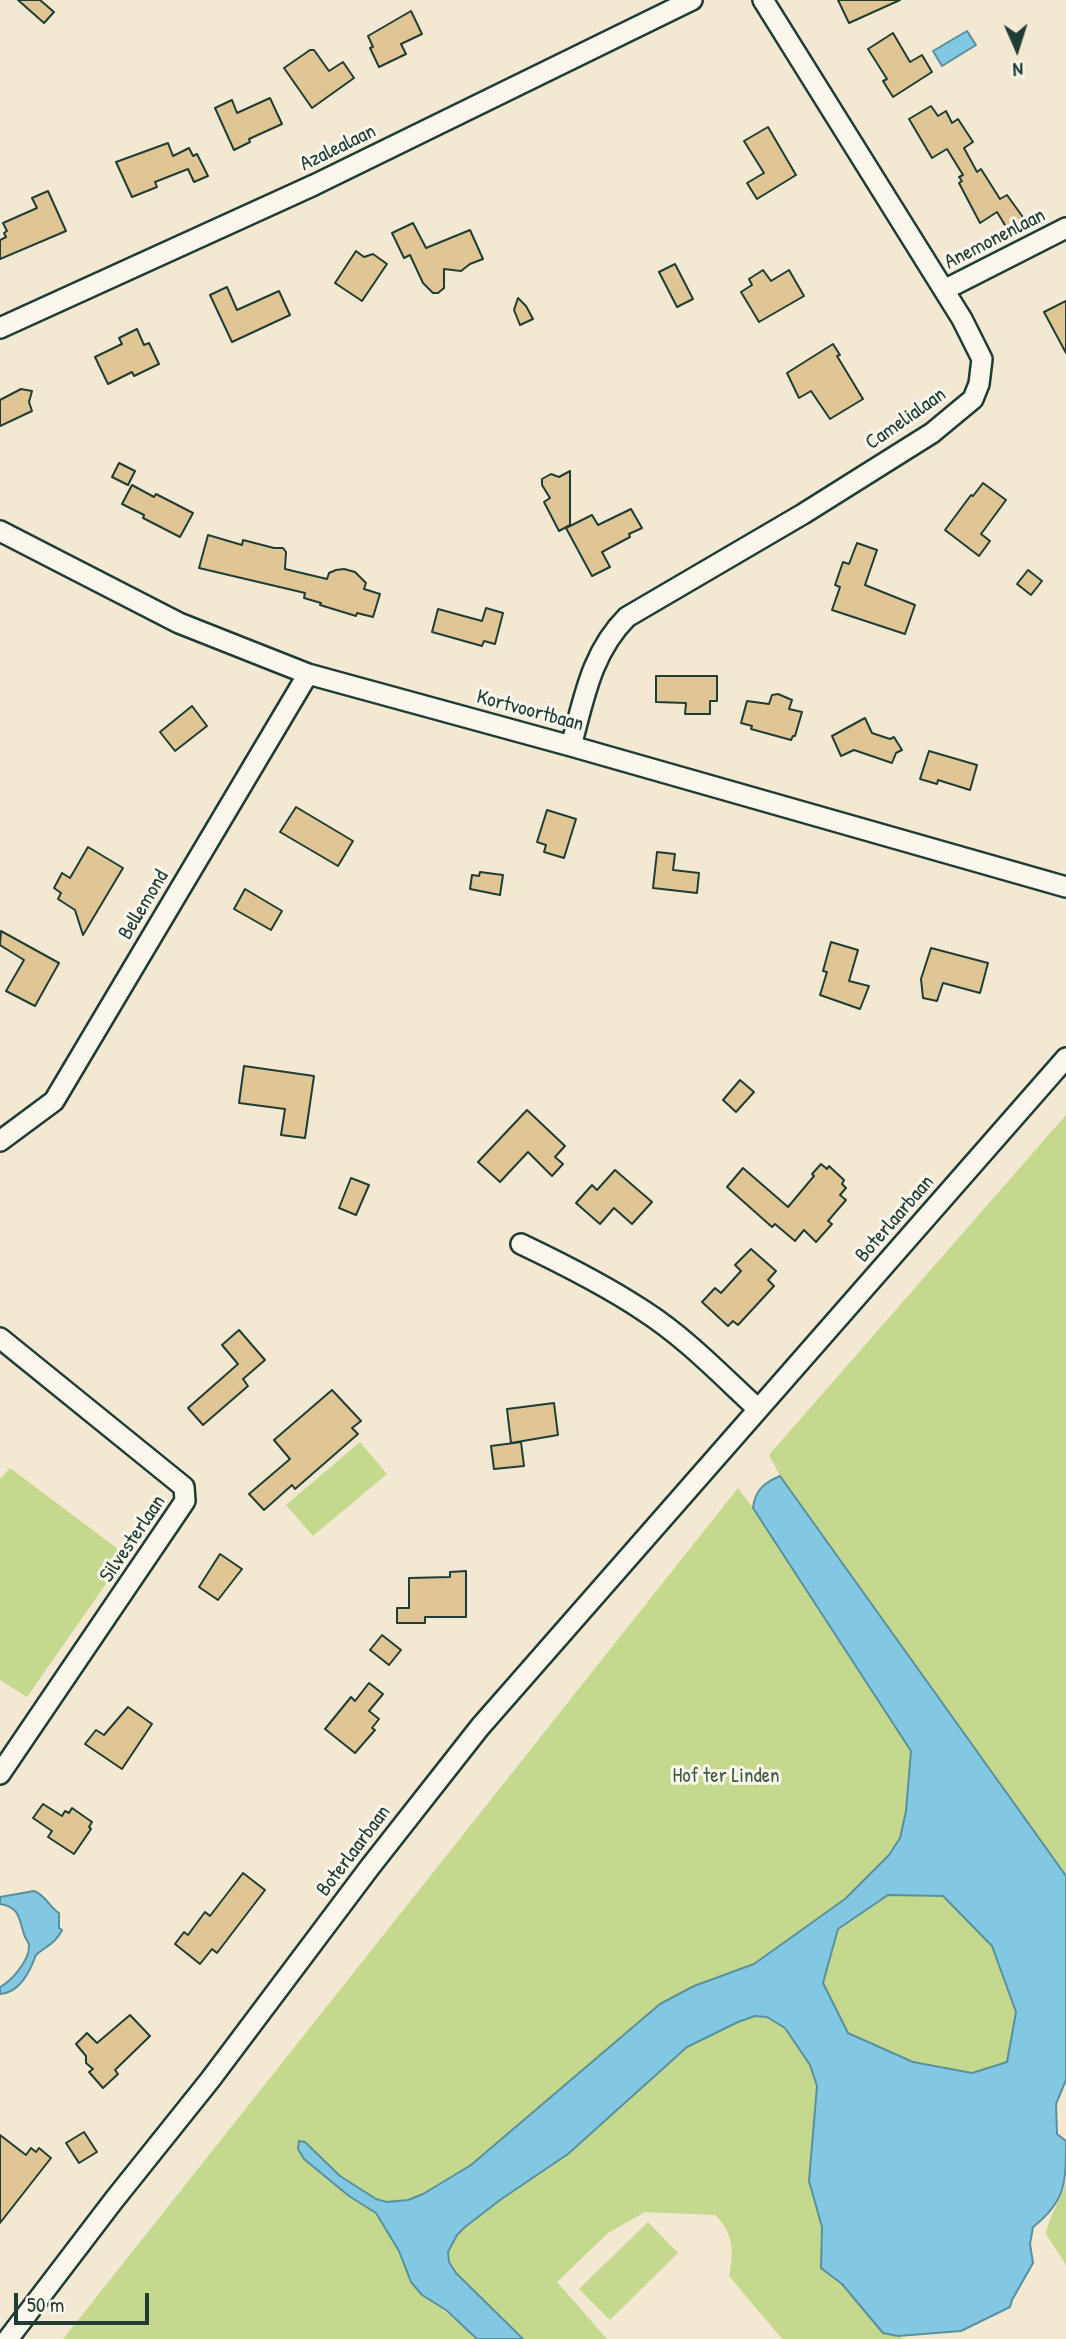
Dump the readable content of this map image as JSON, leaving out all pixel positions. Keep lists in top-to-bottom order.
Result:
{
  "streets": {
    "street": [
      "Azalealaan",
      "Anemonenlaan",
      "Camelialaan",
      "Kortvoortbaan",
      "Bellemond",
      "Boterlaarbaan",
      "Silvesterlaan"
    ]
  },
  "crossings": [
    ["Anemonenlaan", "Camelialaan"],
    ["Camelialaan", "Kortvoortbaan"],
    ["Kortvoortbaan", "Bellemond"]
  ],
  "parks": ["Hof ter Linden"],
  "scale_bar": "50 m",
  "north": "bottom"
}
